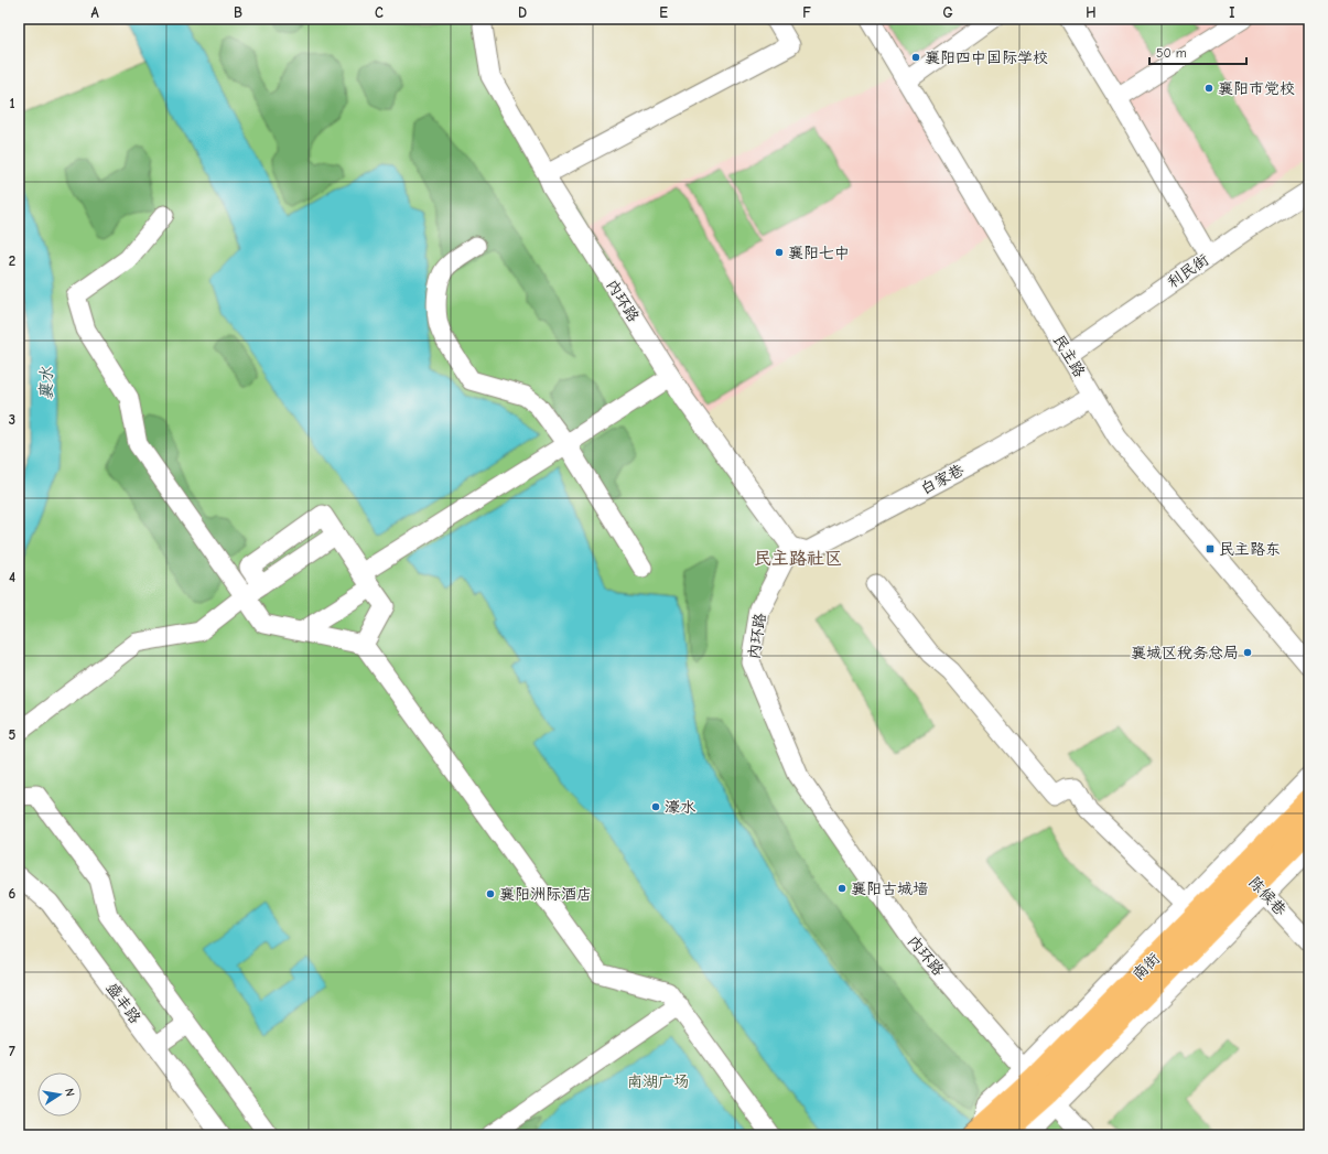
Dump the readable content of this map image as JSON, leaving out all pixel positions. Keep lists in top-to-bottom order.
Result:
{
  "streets": {
    "main road": ["南街"],
    "street": [
      "利民街",
      "内环路",
      "民主路",
      "白家巷",
      "陈候巷",
      "盛丰路"
    ]
  },
  "crossings": [
    ["利民街", "民主路"],
    ["内环路", "白家巷"],
    ["内环路", "南街"],
    ["民主路", "白家巷"],
    ["陈候巷", "南街"]
  ],
  "districts": ["民主路社区"],
  "water": ["襄水"],
  "parks": ["南湖广场"],
  "places": {
    "other": [
      "襄阳四中国际学校",
      "襄阳市党校",
      "襄阳七中",
      "襄城区税务总局",
      "濠水",
      "襄阳古城墙",
      "襄阳洲际酒店"
    ],
    "transit": ["民主路东"]
  },
  "scale_bar": "50 m",
  "north": "right",
  "grid": {
    "columns": [
      "A",
      "B",
      "C",
      "D",
      "E",
      "F",
      "G",
      "H",
      "I"
    ],
    "rows": [
      "1",
      "2",
      "3",
      "4",
      "5",
      "6",
      "7"
    ]
  }
}
